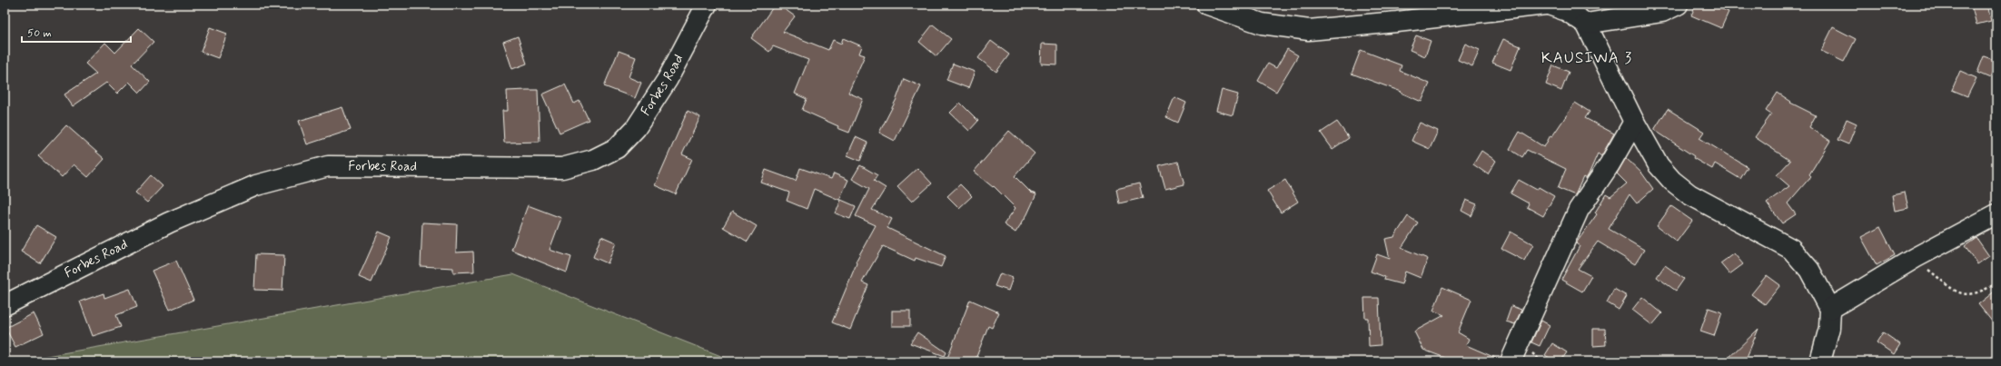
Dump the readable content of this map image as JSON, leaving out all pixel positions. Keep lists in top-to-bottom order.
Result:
{
  "streets": {
    "street": ["Forbes Road"]
  },
  "districts": ["KAUSIWA 3"],
  "scale_bar": "50 m"
}
